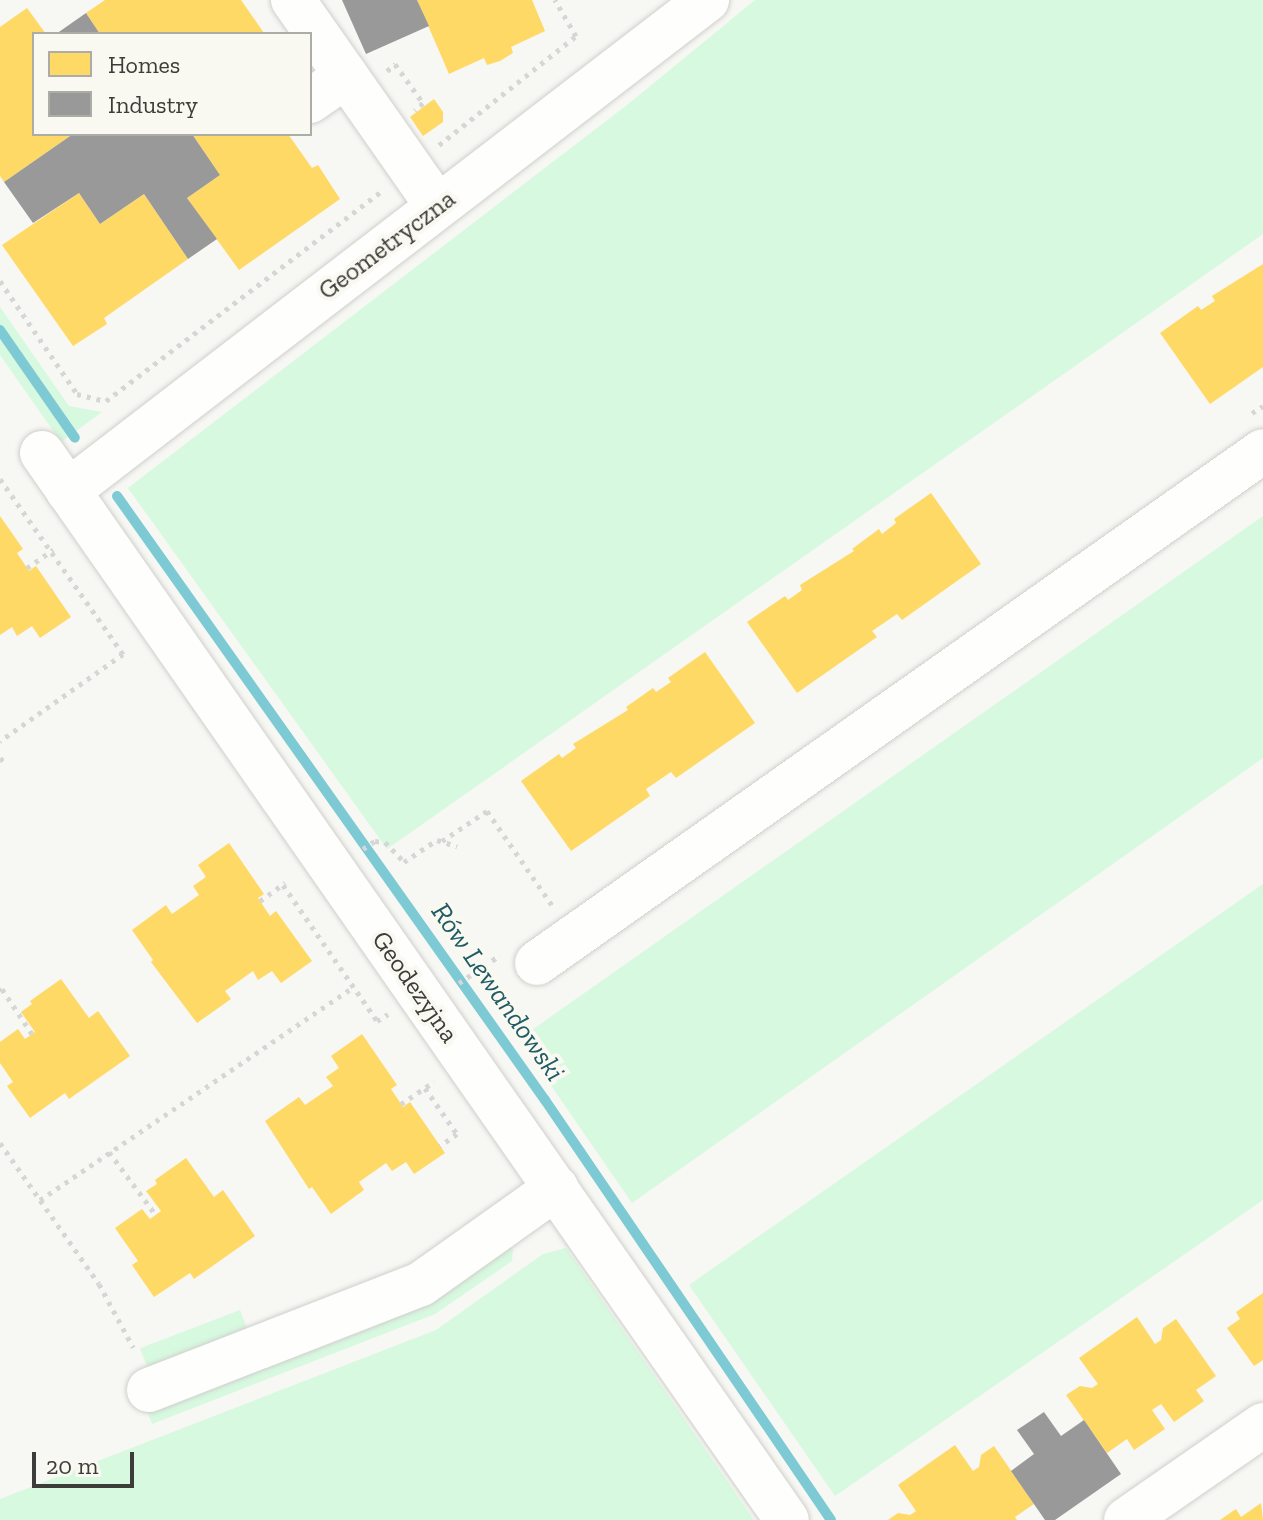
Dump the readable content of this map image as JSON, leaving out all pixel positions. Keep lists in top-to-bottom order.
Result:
{
  "streets": {
    "street": ["Geometryczna", "Geodezyjna"]
  },
  "crossings": [
    ["Geometryczna", "Geodezyjna"]
  ],
  "water": ["Rów Lewandowski"],
  "legend": ["Homes", "Industry"],
  "scale_bar": "20 m"
}
